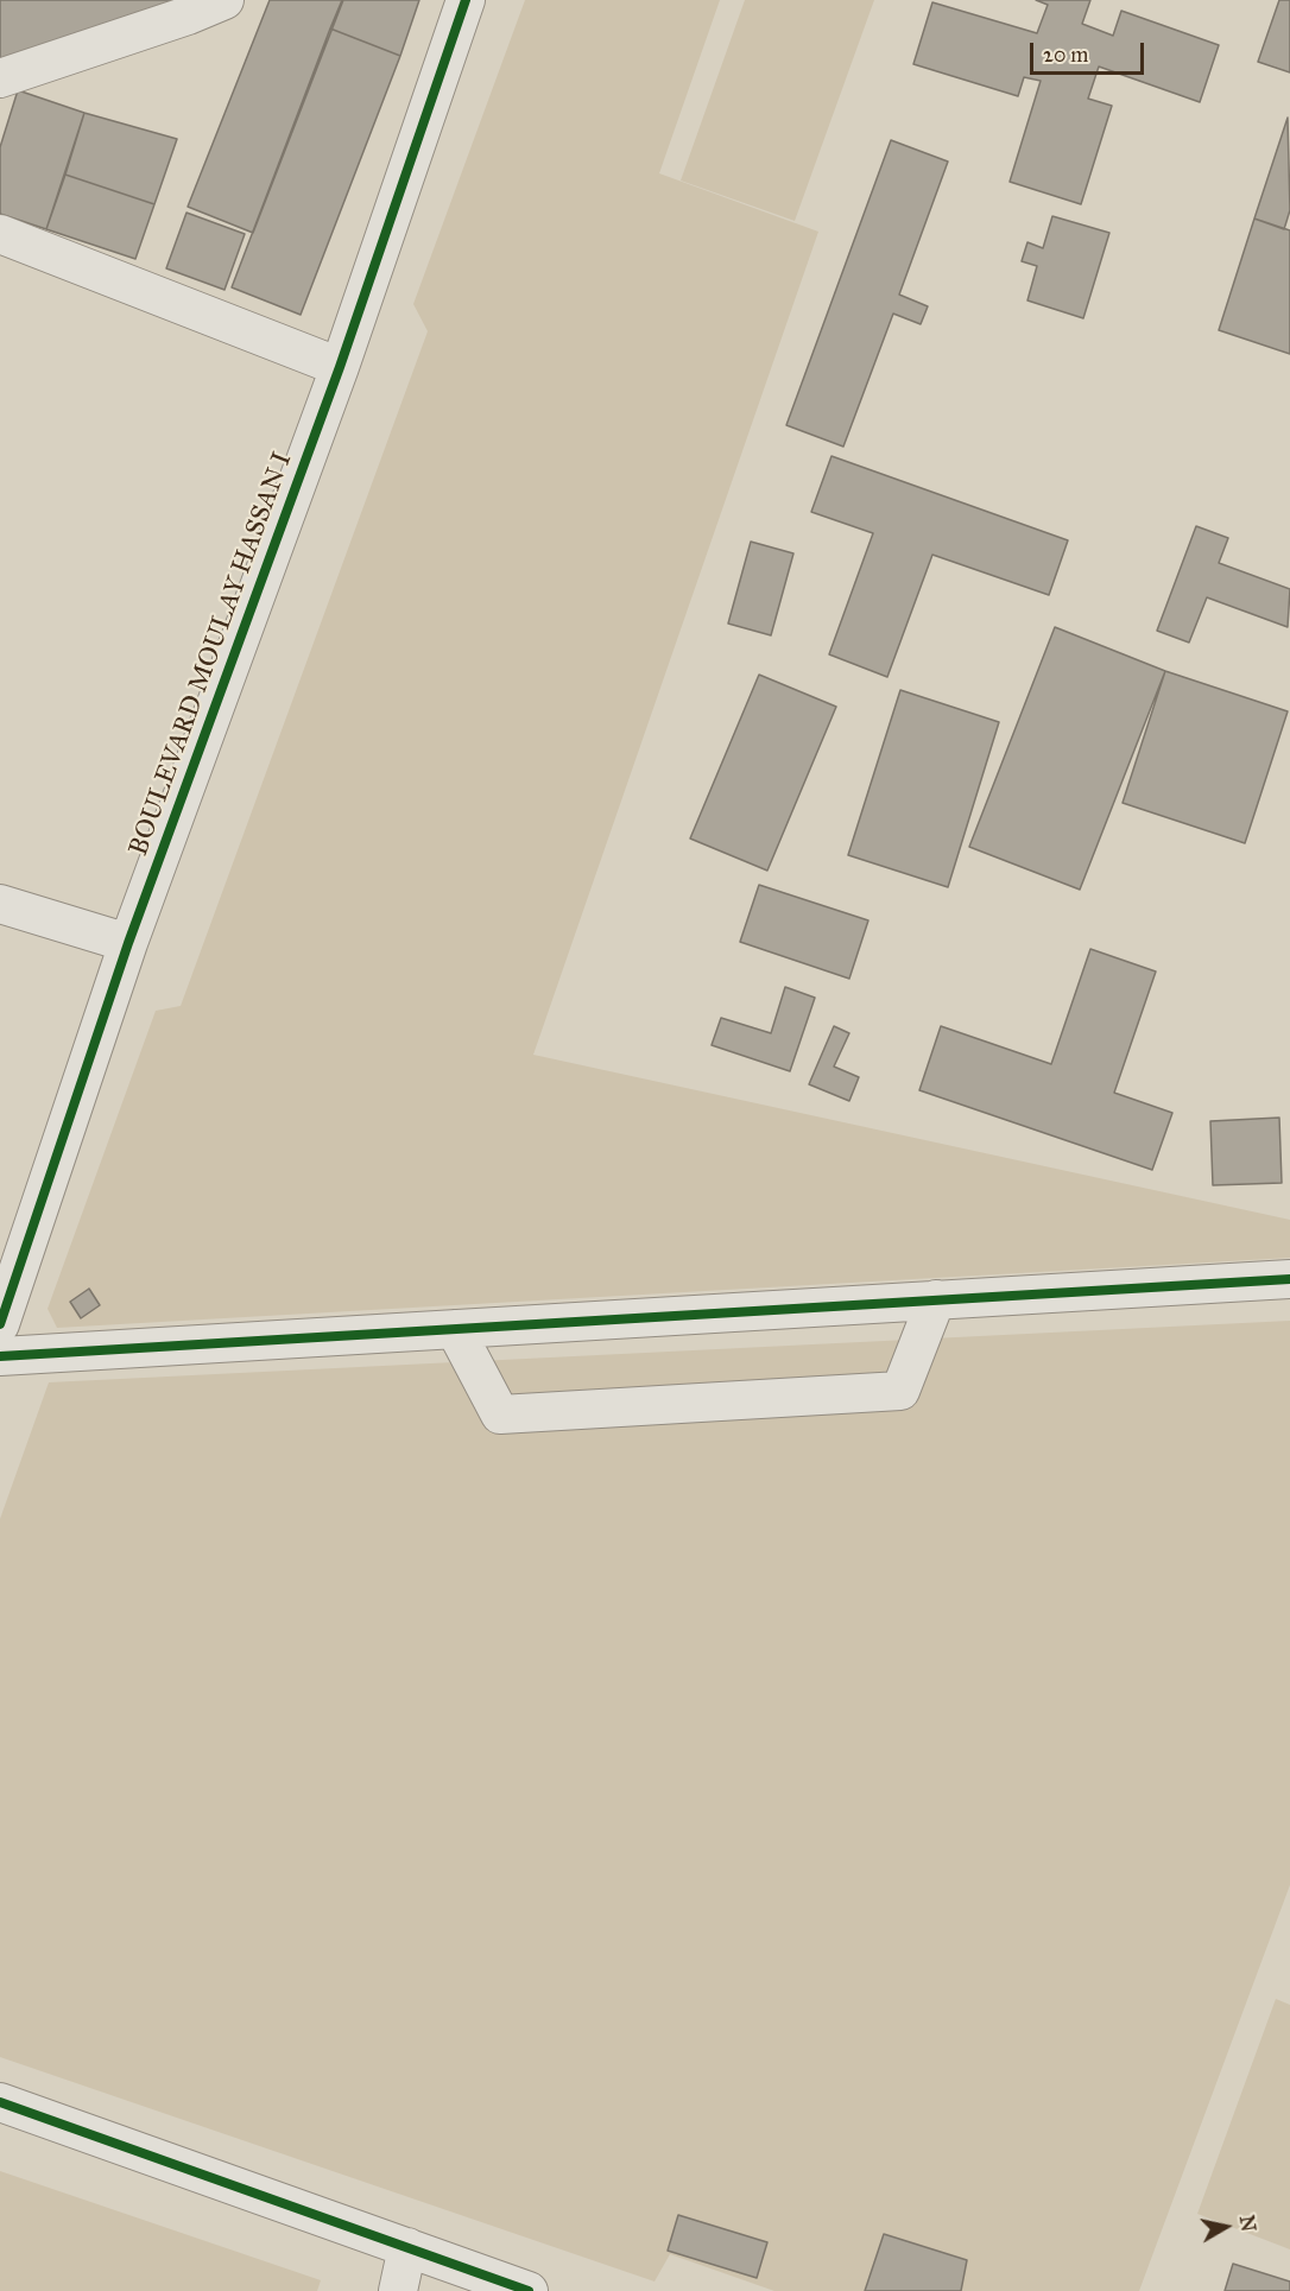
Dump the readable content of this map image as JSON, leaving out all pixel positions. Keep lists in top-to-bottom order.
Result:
{
  "streets": {
    "street": ["BOULEVARD MOULAY HASSAN I"]
  },
  "scale_bar": "20 m",
  "north": "right"
}
